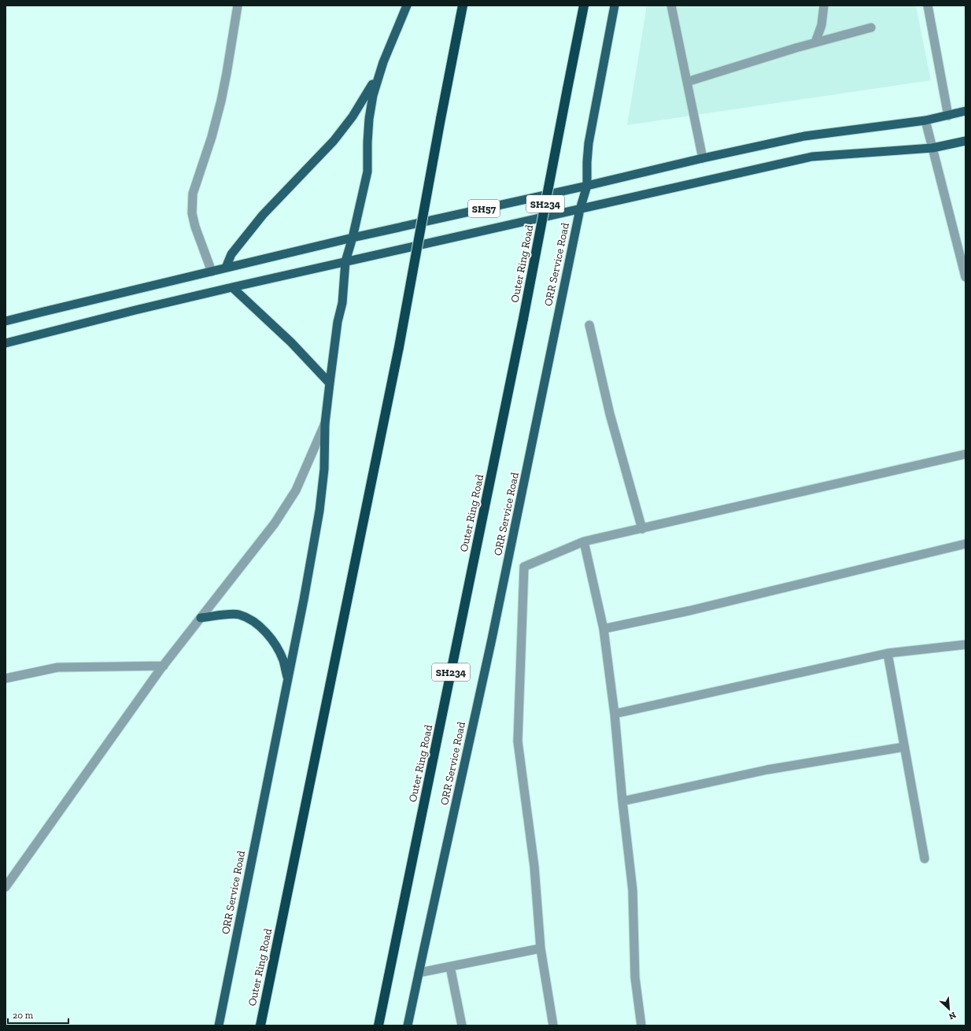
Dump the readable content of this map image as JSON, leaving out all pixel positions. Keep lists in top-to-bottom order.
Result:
{
  "streets": {
    "highway": ["SH234", "Outer Ring Road"],
    "main road": ["SH57", "ORR Service Road"]
  },
  "crossings": [
    ["SH57", "ORR Service Road"]
  ],
  "scale_bar": "20 m",
  "north": "bottom right"
}
